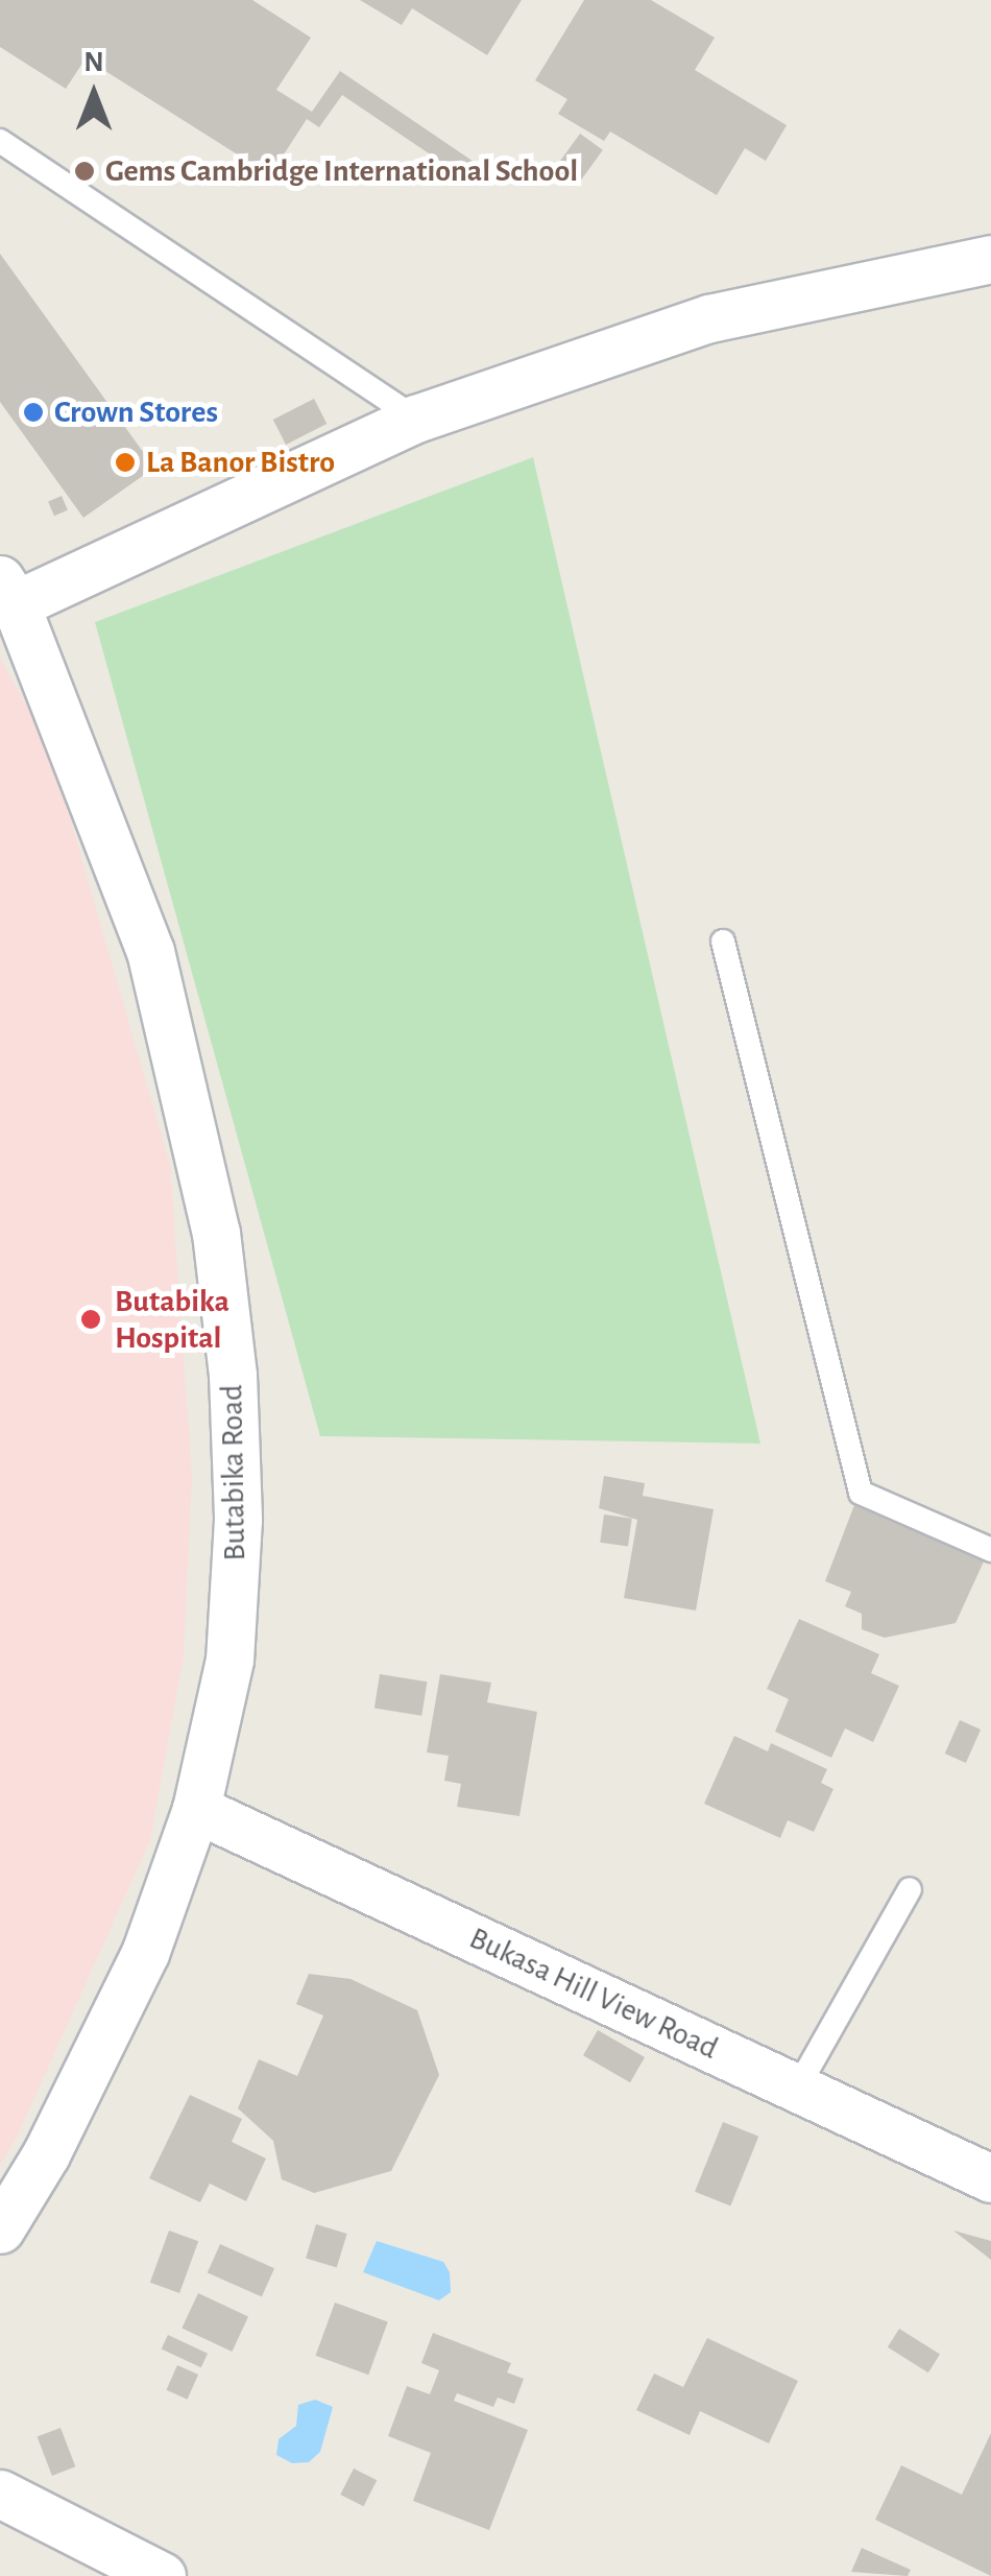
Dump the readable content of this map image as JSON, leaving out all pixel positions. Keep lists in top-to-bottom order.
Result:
{
  "streets": {
    "street": ["Butabika Road", "Bukasa Hill View Road"]
  },
  "crossings": [
    ["Butabika Road", "Bukasa Hill View Road"]
  ],
  "places": [
    "Gems Cambridge International School",
    "Crown Stores",
    "La Banor Bistro",
    "Butabika Hospital"
  ],
  "north": "top"
}
